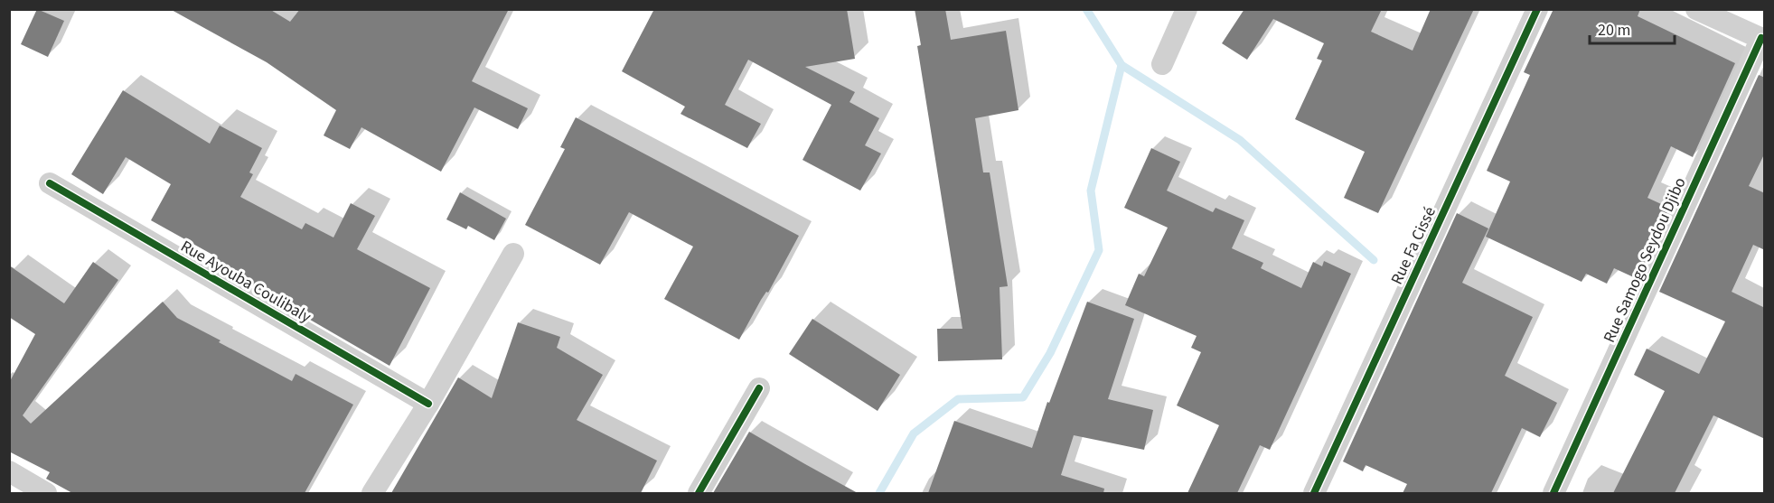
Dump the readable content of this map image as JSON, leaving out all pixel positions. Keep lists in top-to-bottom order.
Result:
{
  "streets": {
    "street": ["Rue Fa Cissé", "Rue Samogo Seydou Djibo", "Rue Ayouba Coulibaly"]
  },
  "scale_bar": "20 m"
}
